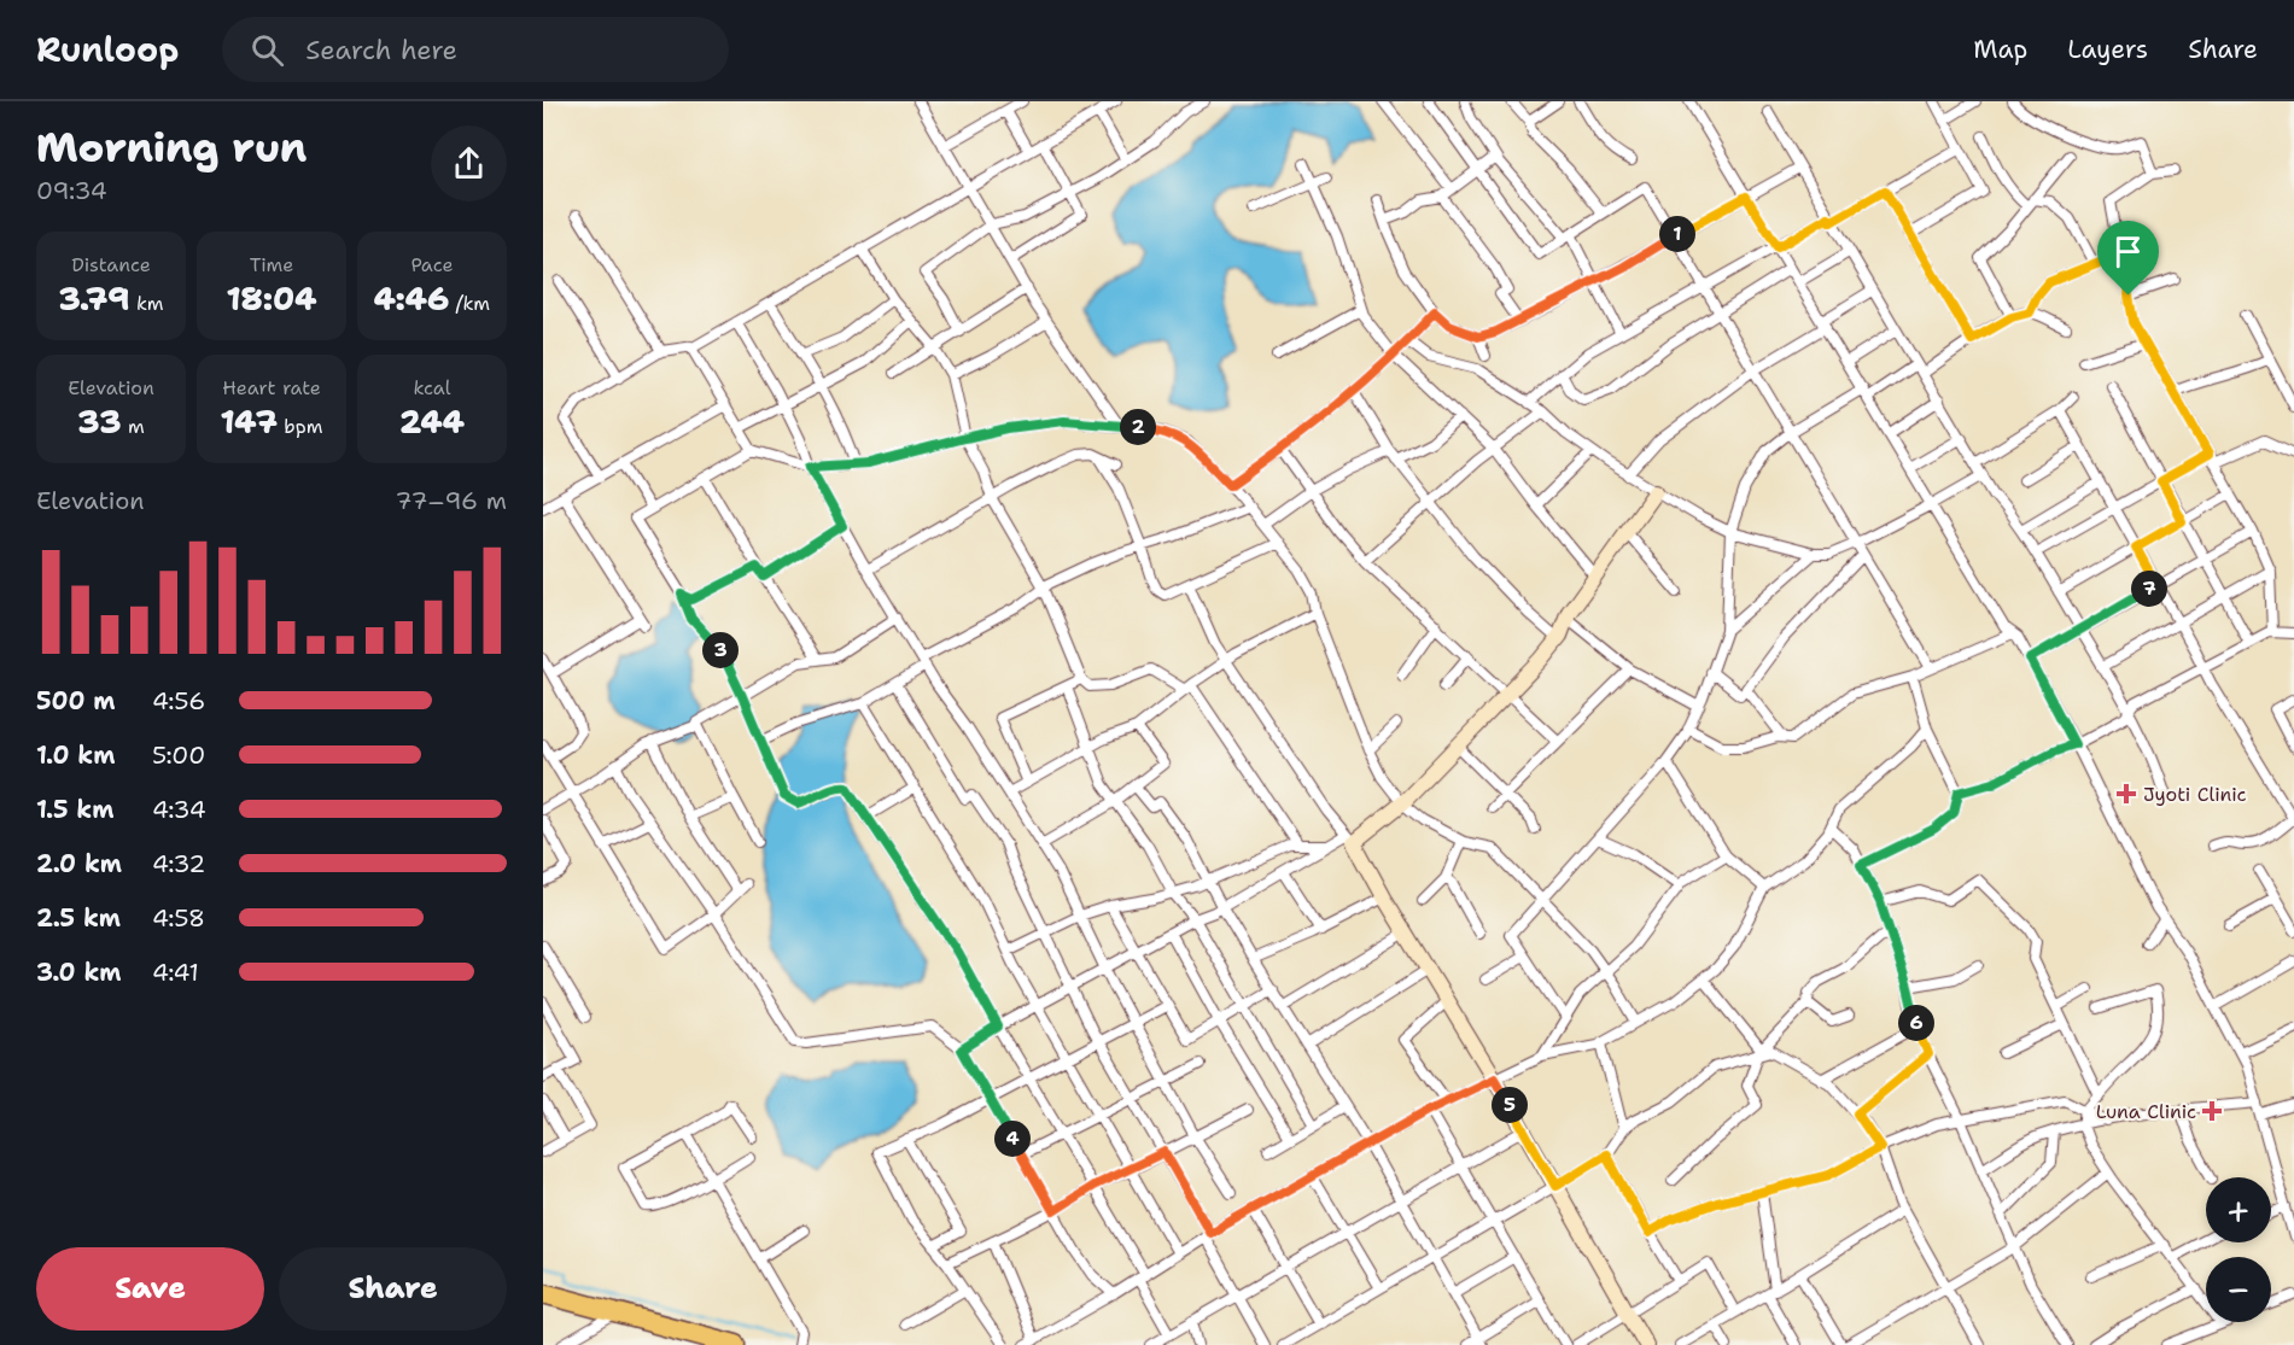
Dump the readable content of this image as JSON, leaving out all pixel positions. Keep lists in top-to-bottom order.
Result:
{
  "places": {
    "health": ["Jyoti Clinic", "Luna Clinic"]
  },
  "page": {
    "header": "Runloop",
    "search": "Search here",
    "nav": ["Map", "Layers", "Share"],
    "heading": ["Morning run", "09:34"],
    "pins": [
      "1",
      "2",
      "7",
      "3",
      "6",
      "5",
      "4"
    ],
    "stats": [
      ["Distance", "3.79 km"],
      ["Time", "18:04"],
      ["Pace", "4:46 /km"],
      ["Elevation", "33 m"],
      ["Heart rate", "147 bpm"],
      ["kcal", "244"]
    ],
    "chart": ["Elevation", "77–96 m"],
    "list": [
      {
        "name": "500 m",
        "note": "4:56"
      },
      {
        "name": "1.0 km",
        "note": "5:00"
      },
      {
        "name": "1.5 km",
        "note": "4:34"
      },
      {
        "name": "2.0 km",
        "note": "4:32"
      },
      {
        "name": "2.5 km",
        "note": "4:58"
      },
      {
        "name": "3.0 km",
        "note": "4:41"
      }
    ],
    "map_buttons": ["+", "−"],
    "buttons": ["Save", "Share"]
  }
}
